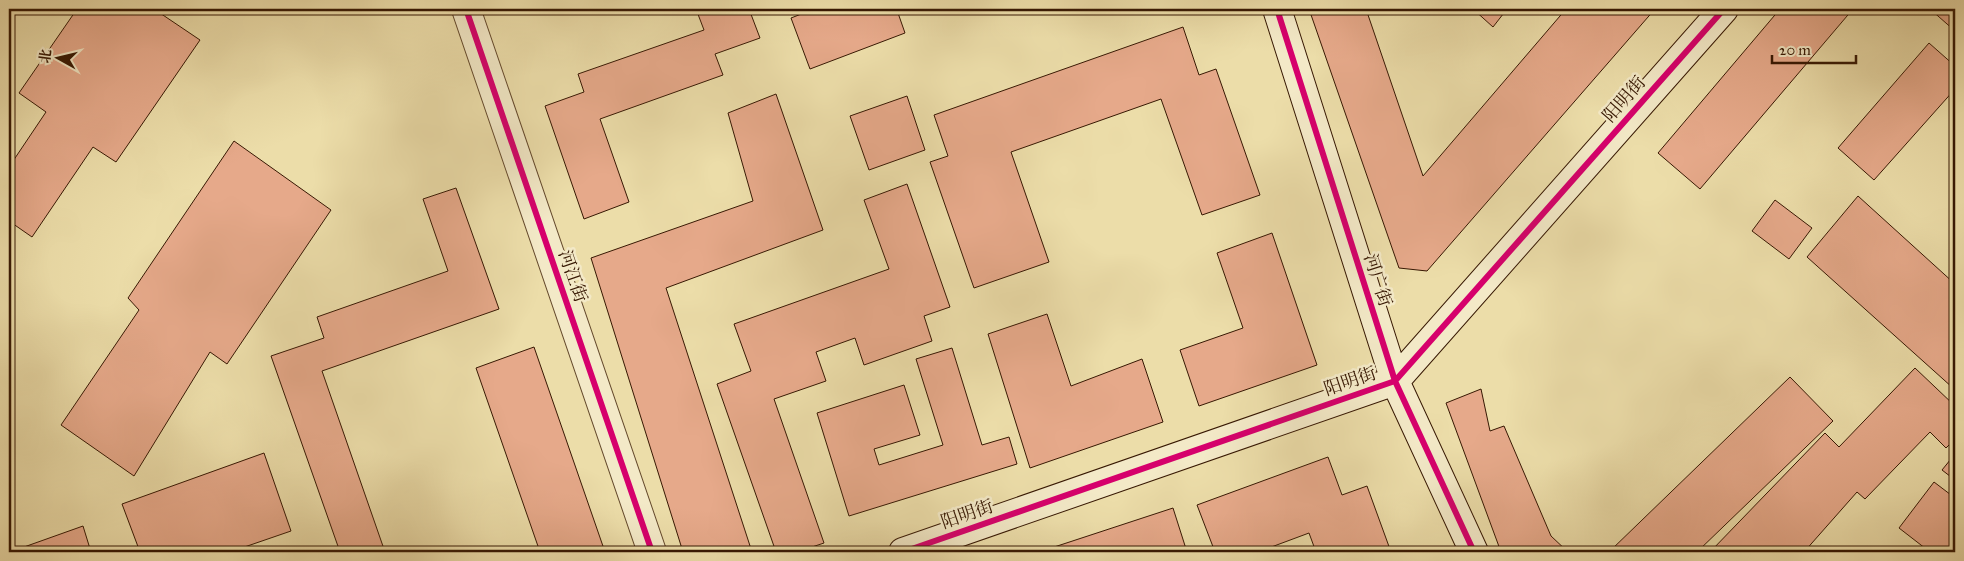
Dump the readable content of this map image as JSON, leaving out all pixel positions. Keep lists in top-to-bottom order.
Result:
{
  "streets": {
    "street": ["阳明街", "河江街", "河广街"]
  },
  "crossings": [
    ["阳明街", "河广街"]
  ],
  "scale_bar": "20 m",
  "north": "left"
}
